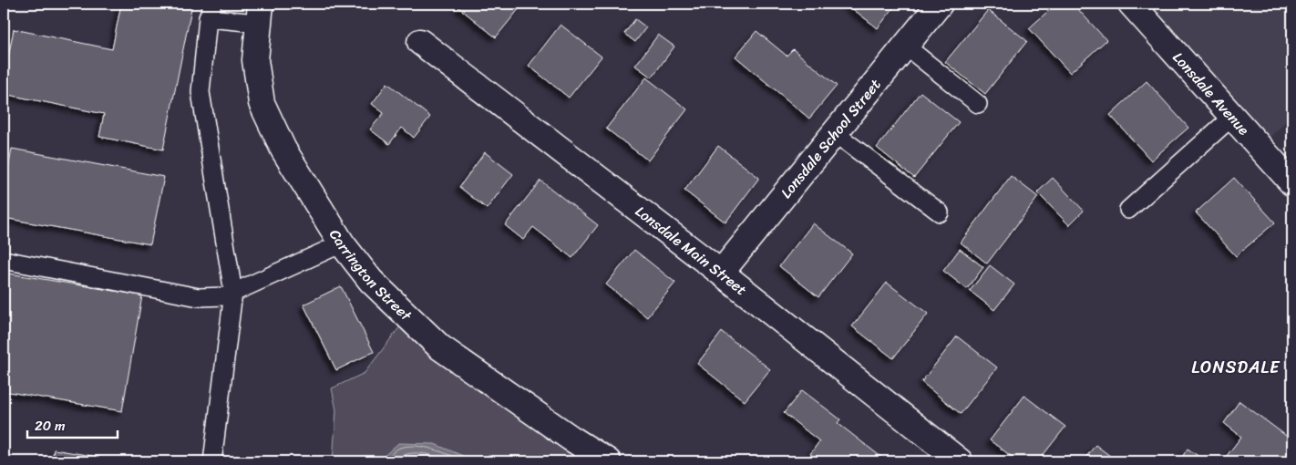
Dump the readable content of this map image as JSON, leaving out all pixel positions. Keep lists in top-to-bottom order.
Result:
{
  "streets": {
    "street": [
      "Lonsdale Avenue",
      "Lonsdale School Street",
      "Lonsdale Main Street",
      "Carrington Street"
    ]
  },
  "crossings": [
    ["Lonsdale School Street", "Lonsdale Main Street"]
  ],
  "districts": ["LONSDALE"],
  "scale_bar": "20 m"
}
